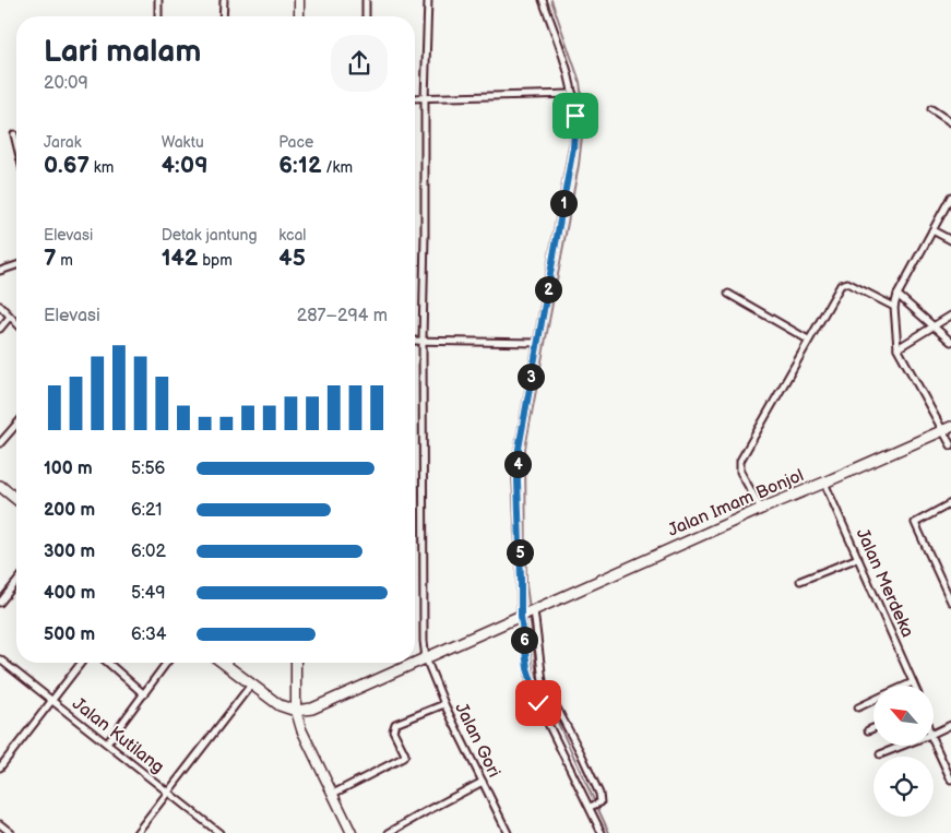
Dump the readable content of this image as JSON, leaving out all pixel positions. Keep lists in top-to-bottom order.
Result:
{
  "streets": {
    "main road": ["Jalan Imam Bonjol"],
    "street": ["Jalan Merdeka", "Jalan Kutilang", "Jalan Gori"]
  },
  "crossings": [
    ["Jalan Imam Bonjol", "Jalan Merdeka"],
    ["Jalan Imam Bonjol", "Jalan Gori"]
  ],
  "north": "top left",
  "page": {
    "heading": ["Lari malam", "20:09"],
    "stats": [
      ["Jarak", "0.67 km"],
      ["Waktu", "4:09"],
      ["Pace", "6:12 /km"],
      ["Elevasi", "7 m"],
      ["Detak jantung", "142 bpm"],
      ["kcal", "45"]
    ],
    "pins": [
      "1",
      "2",
      "3",
      "4",
      "5",
      "6"
    ],
    "chart": ["Elevasi", "287–294 m"],
    "list": [
      {
        "name": "100 m",
        "note": "5:56"
      },
      {
        "name": "200 m",
        "note": "6:21"
      },
      {
        "name": "300 m",
        "note": "6:02"
      },
      {
        "name": "400 m",
        "note": "5:49"
      },
      {
        "name": "500 m",
        "note": "6:34"
      }
    ]
  }
}
